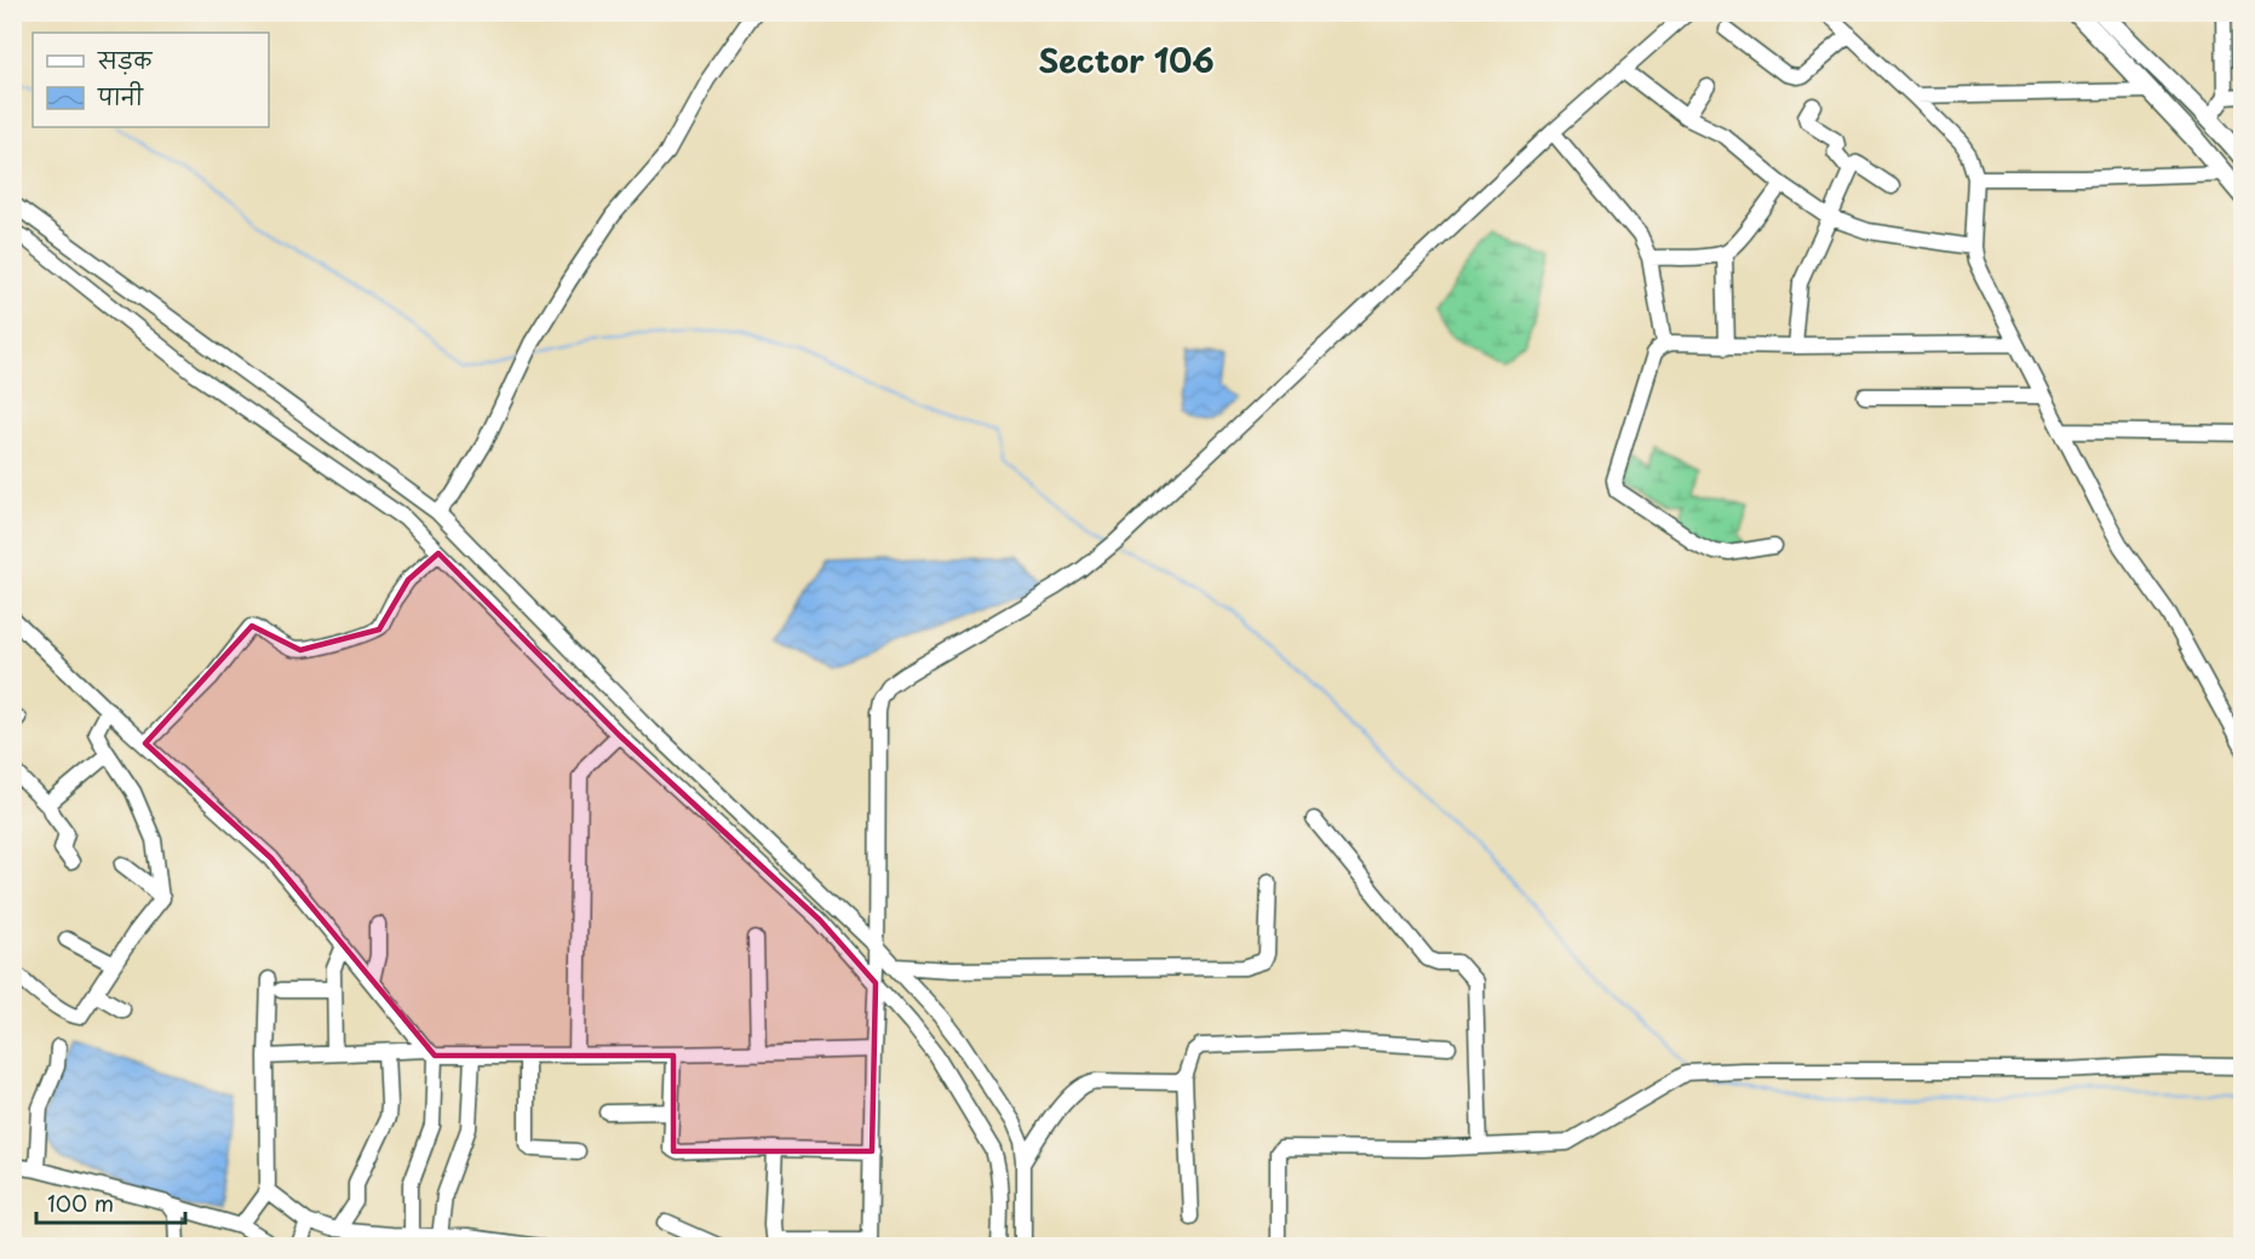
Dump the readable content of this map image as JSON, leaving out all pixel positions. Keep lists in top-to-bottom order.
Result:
{
  "districts": ["Sector 106"],
  "legend": ["सड़क", "पानी"],
  "scale_bar": "100 m"
}
